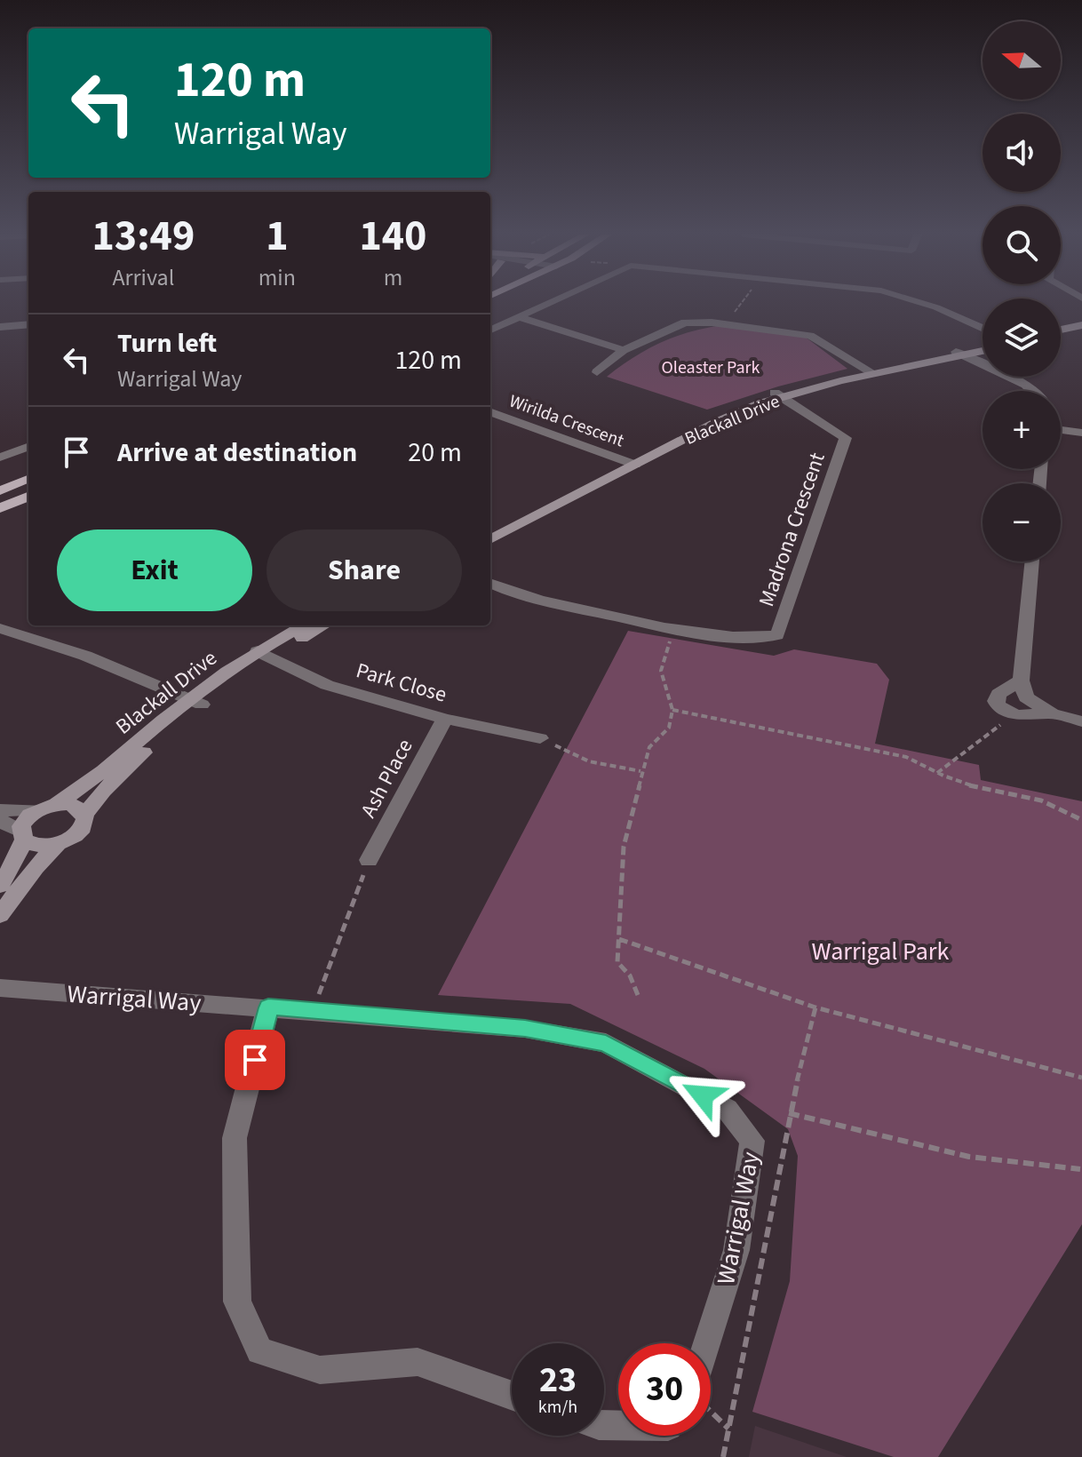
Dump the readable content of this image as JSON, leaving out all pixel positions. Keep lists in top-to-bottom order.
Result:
{
  "streets": {
    "main road": ["Blackall Drive"],
    "street": [
      "Wirilda Crescent",
      "Madrona Crescent",
      "Park Close",
      "Ash Place",
      "Warrigal Way"
    ]
  },
  "crossings": [
    ["Blackall Drive", "Wirilda Crescent"],
    ["Blackall Drive", "Madrona Crescent"],
    ["Blackall Drive", "Park Close"],
    ["Park Close", "Ash Place"]
  ],
  "parks": ["Oleaster Park", "Warrigal Park"],
  "north": "left",
  "page": {
    "map_buttons": ["+", "−"],
    "turn": ["120 m", "Warrigal Way"],
    "eta": [
      "13:49",
      "Arrival",
      "1",
      "min",
      "140",
      "m"
    ],
    "list": [
      {
        "name": "Turn left",
        "note": "Warrigal Way",
        "value": "120 m"
      },
      {
        "name": "Arrive at destination",
        "value": "20 m"
      }
    ],
    "buttons": ["Exit", "Share"],
    "speed": "23 km/h",
    "limit": "30"
  }
}
